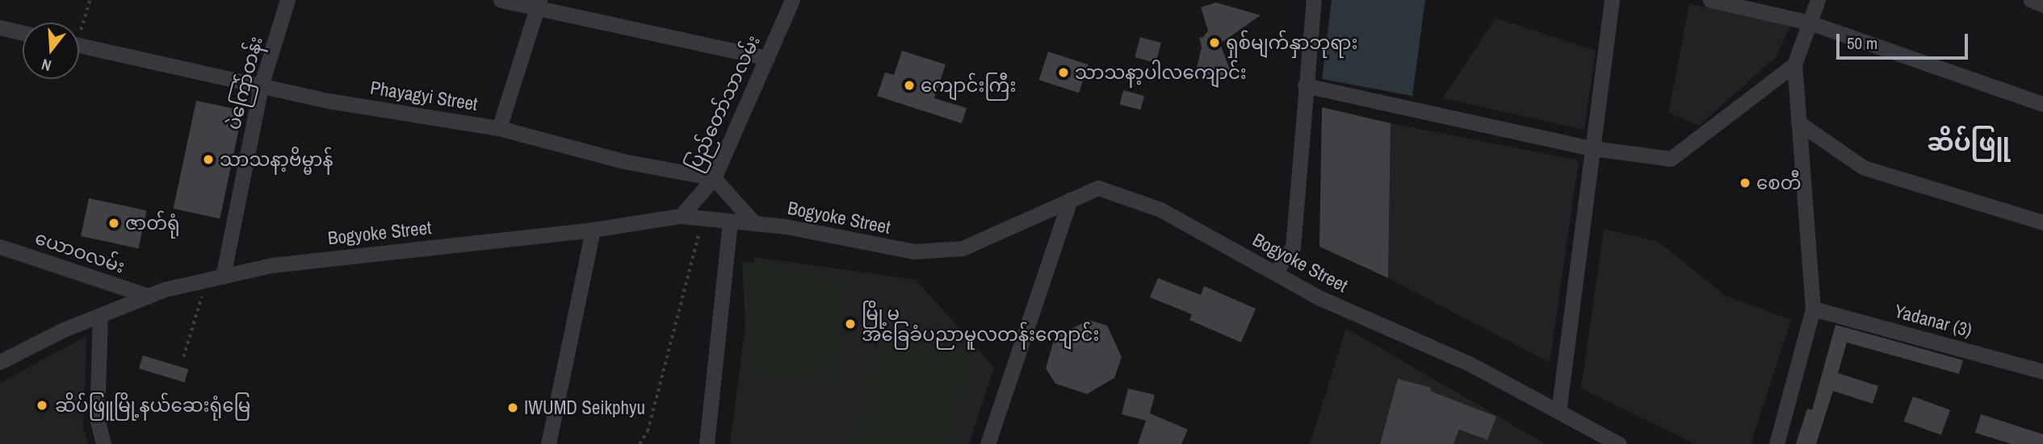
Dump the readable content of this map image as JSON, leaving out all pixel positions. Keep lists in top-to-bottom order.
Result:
{
  "streets": {
    "street": [
      "ပဲကြော်တန်း",
      "Phayagyi Street",
      "ပြည်တော်သာလမ်း",
      "Bogyoke Street",
      "ယောဝလမ်း",
      "Yadanar (3)"
    ]
  },
  "crossings": [
    ["ပဲကြော်တန်း", "Phayagyi Street"],
    ["ပဲကြော်တန်း", "Bogyoke Street"],
    ["Phayagyi Street", "ပြည်တော်သာလမ်း"],
    ["ပြည်တော်သာလမ်း", "Bogyoke Street"],
    ["Bogyoke Street", "ယောဝလမ်း"]
  ],
  "districts": ["ဆိပ်ဖြူ"],
  "places": [
    "ရှစ်မျက်နှာဘုရား",
    "သာသနာ့ပါလကျောင်း",
    "ကျောင်းကြီး",
    "သာသနာ့ဗိမ္မာန်",
    "စေတီ",
    "ဇာတ်ရုံ",
    "မြို့မ အခြေခံပညာမူလတန်းကျောင်း",
    "ဆိပ်ဖြူမြို့နယ်ဆေးရုံမြေ",
    "IWUMD Seikphyu"
  ],
  "scale_bar": "50 m",
  "north": "bottom"
}
